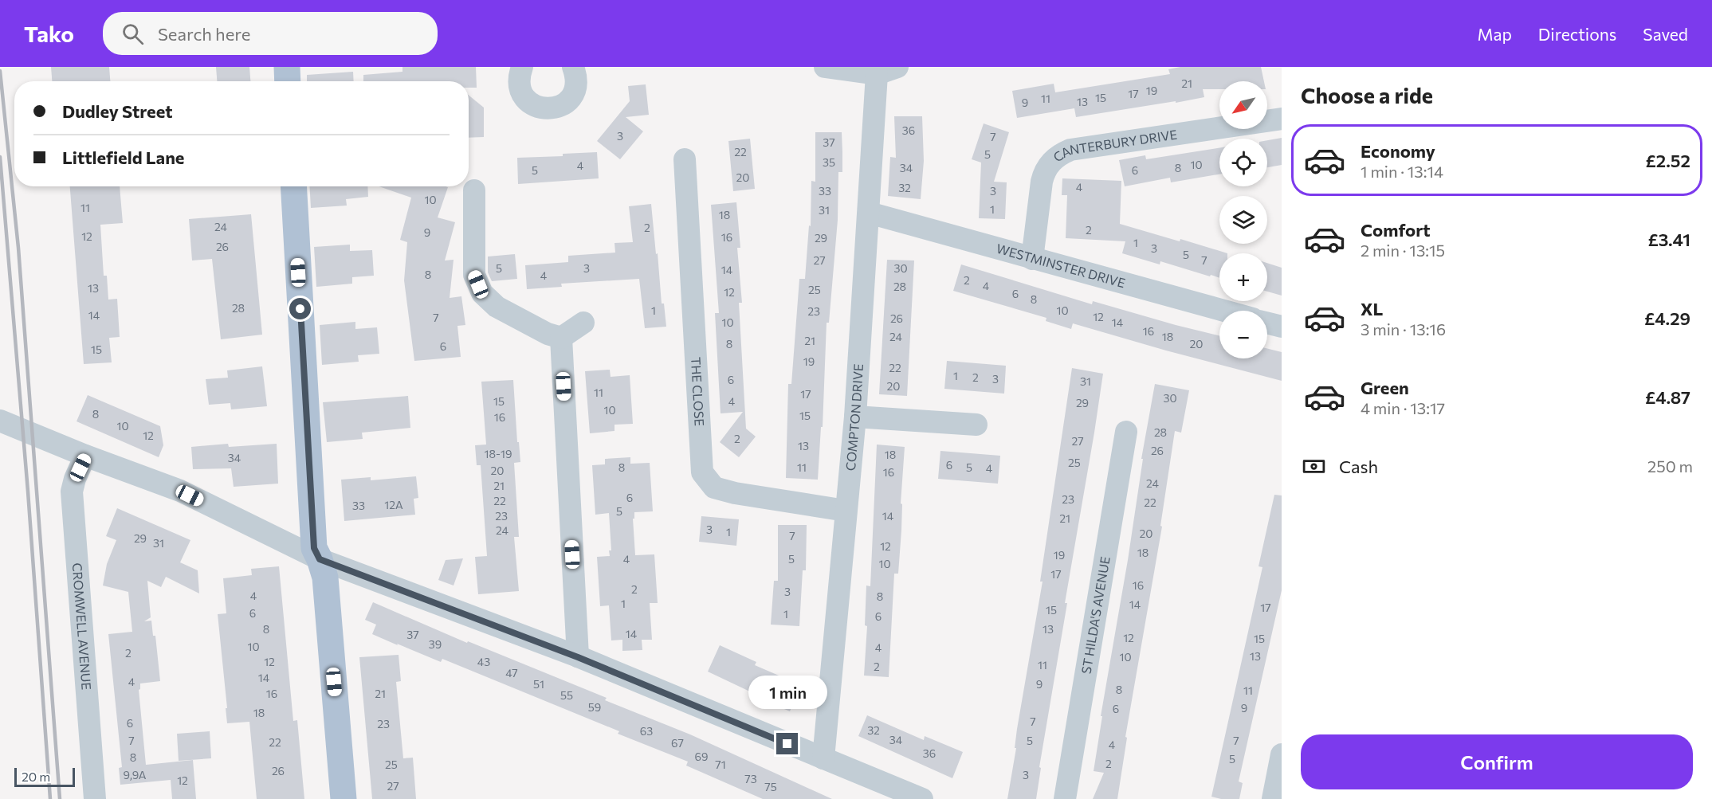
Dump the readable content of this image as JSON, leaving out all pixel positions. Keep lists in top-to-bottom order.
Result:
{
  "streets": {
    "street": [
      "CANTERBURY DRIVE",
      "WESTMINSTER DRIVE",
      "THE CLOSE",
      "COMPTON DRIVE",
      "ST HILDA'S AVENUE",
      "CROMWELL AVENUE"
    ]
  },
  "crossings": [
    ["CANTERBURY DRIVE", "WESTMINSTER DRIVE"],
    ["WESTMINSTER DRIVE", "COMPTON DRIVE"],
    ["THE CLOSE", "COMPTON DRIVE"]
  ],
  "house_numbers": [
    "21",
    "19",
    "17",
    "15",
    "11",
    "13",
    "9",
    "36",
    "3",
    "7",
    "37",
    "22",
    "5",
    "35",
    "10",
    "4",
    "34",
    "8",
    "5",
    "6",
    "20",
    "4",
    "32",
    "33",
    "3",
    "10",
    "11",
    "1",
    "31",
    "18",
    "24",
    "2",
    "2",
    "9",
    "12",
    "16",
    "29",
    "1",
    "26",
    "3",
    "5",
    "27",
    "7",
    "5",
    "3",
    "30",
    "14",
    "8",
    "4",
    "2",
    "4",
    "28",
    "13",
    "25",
    "12",
    "6",
    "8",
    "28",
    "1",
    "10",
    "23",
    "14",
    "12",
    "7",
    "26",
    "10",
    "14",
    "16",
    "24",
    "18",
    "21",
    "8",
    "20",
    "6",
    "15",
    "19",
    "22",
    "1",
    "2",
    "3",
    "6",
    "31",
    "20",
    "11",
    "17",
    "30",
    "15",
    "4",
    "29",
    "10",
    "8",
    "15",
    "16",
    "10",
    "28",
    "12",
    "2",
    "27",
    "13",
    "26",
    "18-19",
    "18",
    "34",
    "25",
    "6",
    "8",
    "11",
    "5",
    "4",
    "20",
    "16",
    "24",
    "21",
    "6",
    "23",
    "22",
    "22",
    "12A",
    "33",
    "5",
    "23",
    "14",
    "21",
    "3",
    "24",
    "1",
    "20",
    "7",
    "29",
    "31",
    "12",
    "18",
    "19",
    "4",
    "5",
    "10",
    "17",
    "16",
    "2",
    "3",
    "4",
    "8",
    "1",
    "14",
    "17",
    "15",
    "6",
    "1",
    "6",
    "8",
    "13",
    "14",
    "37",
    "12",
    "15",
    "39",
    "10",
    "4",
    "2",
    "13",
    "10",
    "12",
    "43",
    "11",
    "2",
    "47",
    "14",
    "4",
    "51",
    "9",
    "8",
    "11",
    "16",
    "21",
    "55",
    "59",
    "9",
    "6",
    "18",
    "7",
    "6",
    "23",
    "32",
    "63",
    "34",
    "7",
    "5",
    "7",
    "22",
    "67",
    "4",
    "36",
    "69",
    "8",
    "5",
    "2",
    "25",
    "71",
    "26",
    "9,9A",
    "3",
    "73",
    "12",
    "27",
    "75"
  ],
  "scale_bar": "20 m",
  "north": "bottom left",
  "page": {
    "header": "Tako",
    "search": "Search here",
    "nav": ["Map", "Directions", "Saved"],
    "heading": "Choose a ride",
    "map_buttons": ["+", "−"],
    "banner": ["Dudley Street", "Littlefield Lane"],
    "list": [
      {
        "name": "Economy",
        "note": "1 min · 13:14",
        "value": "£2.52"
      },
      {
        "name": "Comfort",
        "note": "2 min · 13:15",
        "value": "£3.41"
      },
      {
        "name": "XL",
        "note": "3 min · 13:16",
        "value": "£4.29"
      },
      {
        "name": "Green",
        "note": "4 min · 13:17",
        "value": "£4.87"
      }
    ],
    "pay": ["Cash", "250 m"],
    "bubble": "1 min",
    "buttons": "Confirm",
    "scale": "20 m"
  }
}
